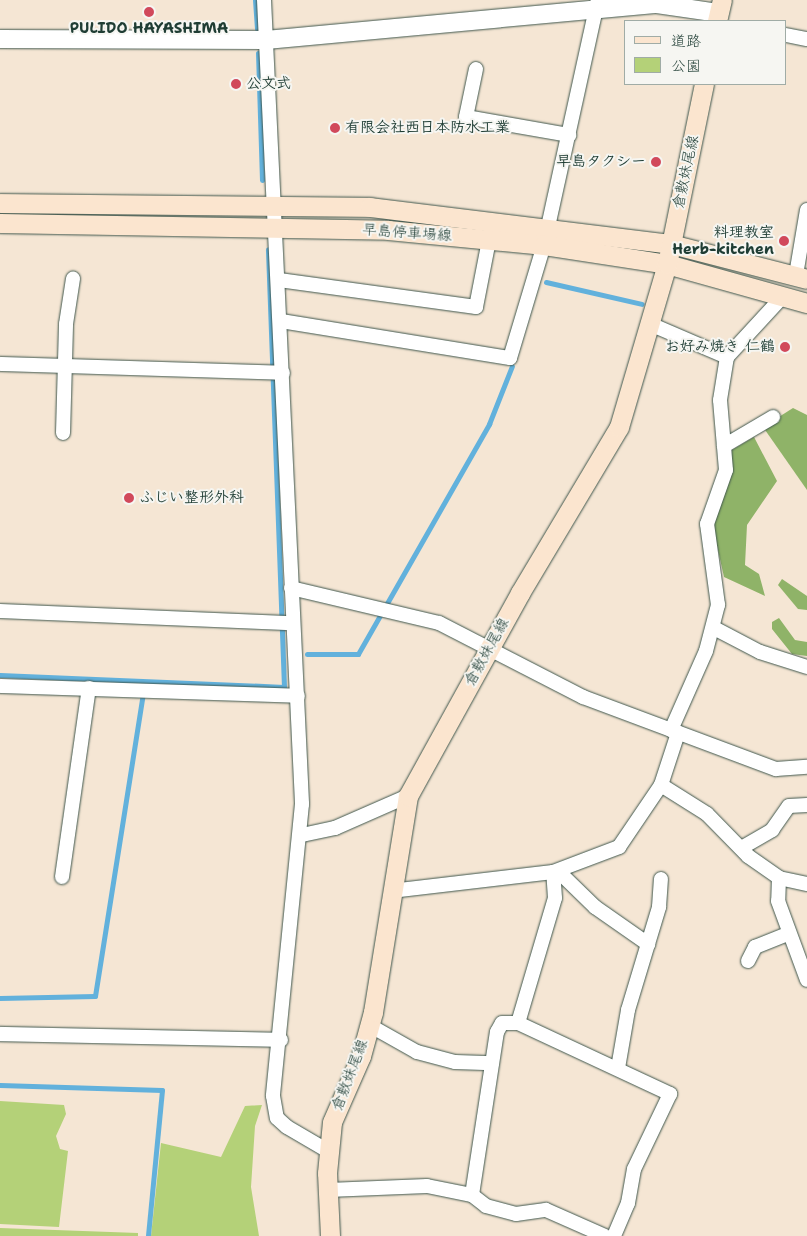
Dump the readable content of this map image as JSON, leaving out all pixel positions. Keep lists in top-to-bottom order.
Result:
{
  "streets": {
    "main road": ["倉敷妹尾線", "早島停車場線"]
  },
  "crossings": [
    ["倉敷妹尾線", "早島停車場線"]
  ],
  "places": [
    "PULIDO HAYASHIMA",
    "公文式",
    "有限会社西日本防水工業",
    "早島タクシー",
    "料理教室 Herb-kitchen",
    "お好み焼き 仁鶴",
    "ふじい整形外科"
  ],
  "legend": ["道路", "公園"]
}
